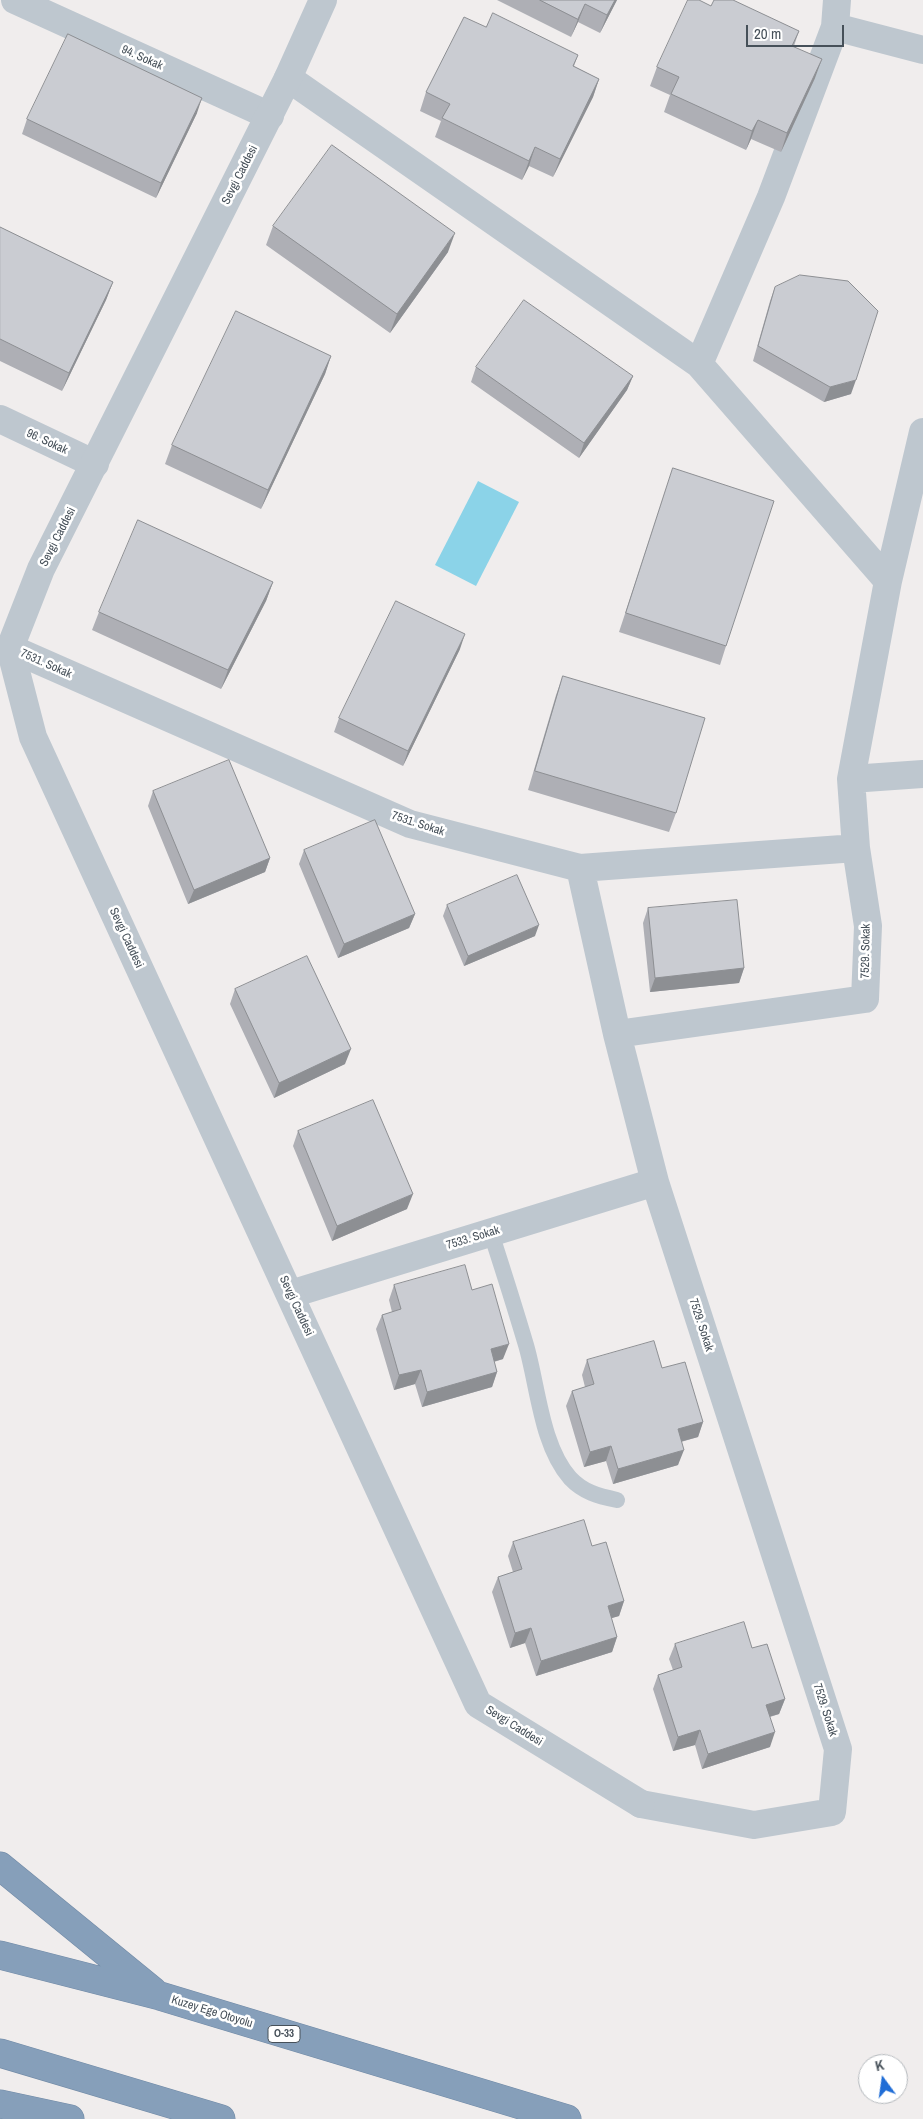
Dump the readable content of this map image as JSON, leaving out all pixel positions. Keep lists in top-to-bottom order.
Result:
{
  "streets": {
    "highway": ["Kuzey Ege Otoyolu", "O-33"],
    "street": [
      "94. Sokak",
      "Sevgi Caddesi",
      "96. Sokak",
      "7531. Sokak",
      "7529. Sokak",
      "7533. Sokak"
    ]
  },
  "crossings": [
    ["94. Sokak", "Sevgi Caddesi"],
    ["Sevgi Caddesi", "96. Sokak"],
    ["Sevgi Caddesi", "7531. Sokak"],
    ["Sevgi Caddesi", "7529. Sokak"],
    ["Sevgi Caddesi", "7533. Sokak"],
    ["7531. Sokak", "7529. Sokak"],
    ["7529. Sokak", "7533. Sokak"]
  ],
  "scale_bar": "20 m",
  "north": "top"
}
